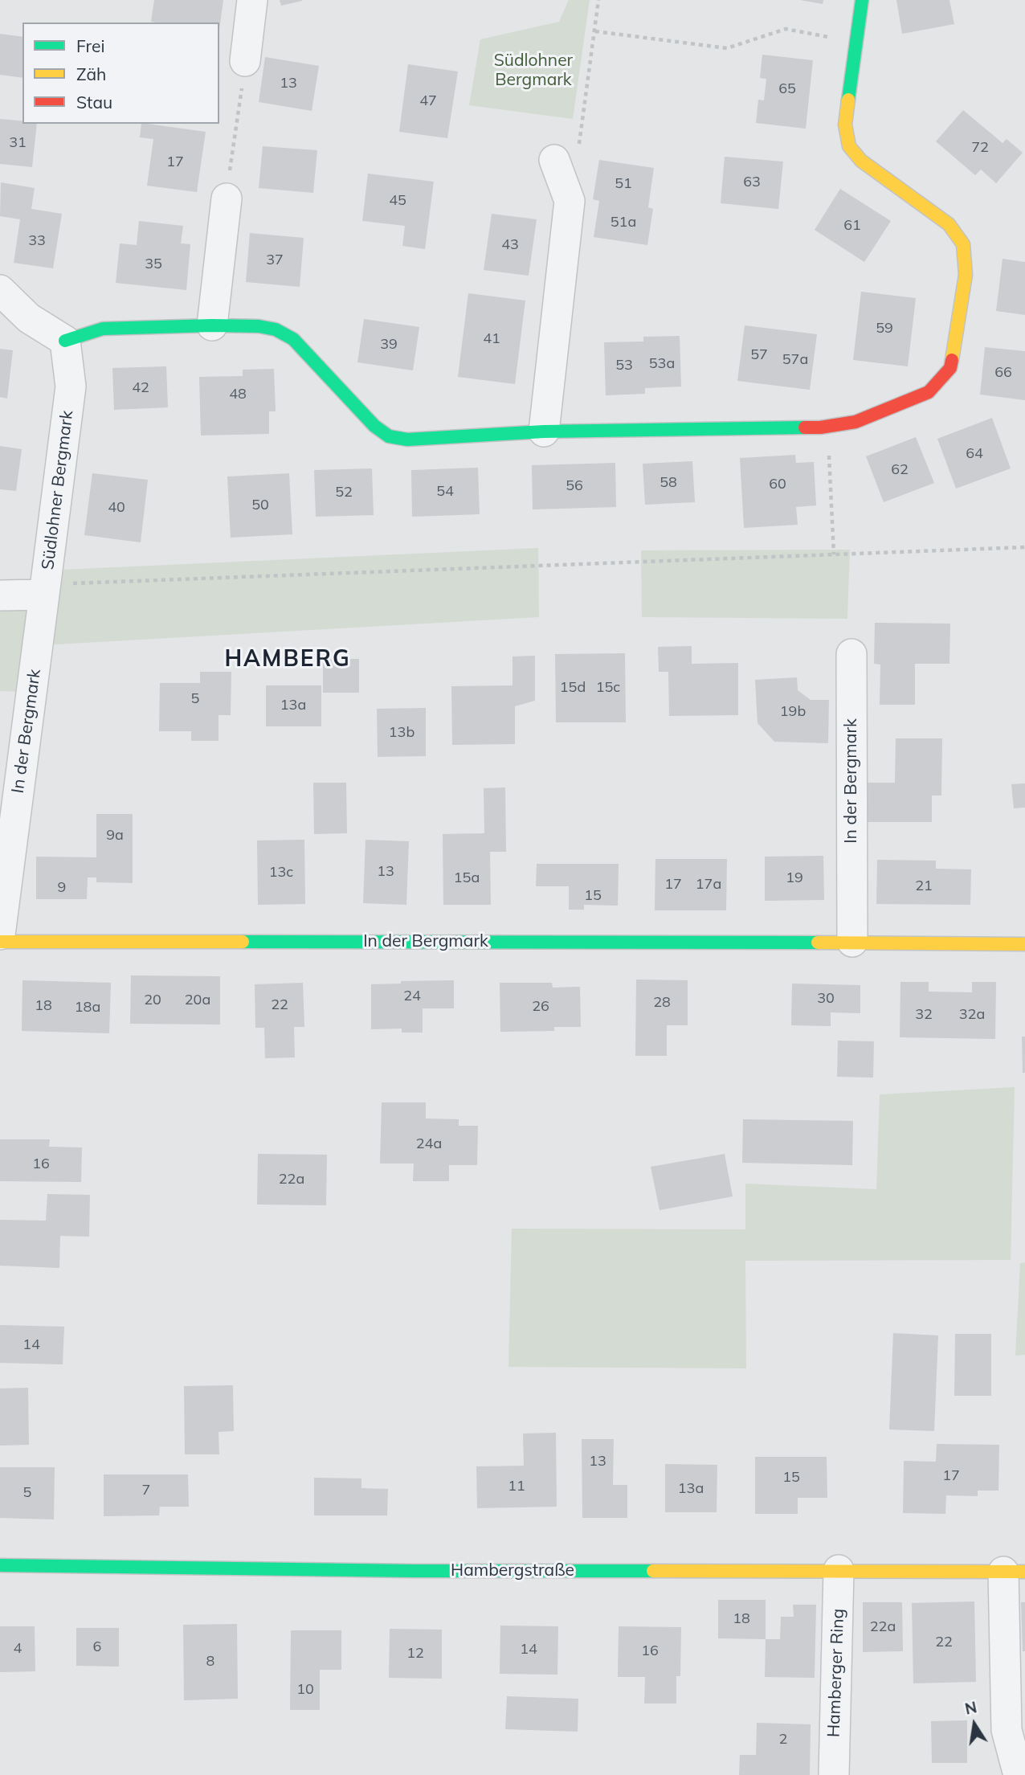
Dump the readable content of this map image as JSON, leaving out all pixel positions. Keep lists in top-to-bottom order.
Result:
{
  "streets": {
    "street": [
      "Südlohner Bergmark",
      "In der Bergmark",
      "Hambergstraße",
      "Hamberger Ring"
    ]
  },
  "crossings": [
    ["Südlohner Bergmark", "In der Bergmark"],
    ["Hambergstraße", "Hamberger Ring"]
  ],
  "districts": ["HAMBERG"],
  "parks": ["Südlohner Bergmark"],
  "house_numbers": [
    "13",
    "65",
    "47",
    "31",
    "72",
    "17",
    "63",
    "51",
    "45",
    "51a",
    "61",
    "33",
    "43",
    "37",
    "35",
    "59",
    "41",
    "39",
    "57",
    "57a",
    "53a",
    "53",
    "66",
    "42",
    "48",
    "64",
    "62",
    "58",
    "60",
    "56",
    "54",
    "52",
    "50",
    "40",
    "15d",
    "15c",
    "5",
    "13a",
    "19b",
    "13b",
    "9a",
    "13",
    "13c",
    "15a",
    "19",
    "17",
    "17a",
    "21",
    "9",
    "15",
    "24",
    "30",
    "20",
    "20a",
    "28",
    "22",
    "18",
    "26",
    "18a",
    "32",
    "32a",
    "24a",
    "16",
    "22a",
    "14",
    "13",
    "17",
    "15",
    "11",
    "13a",
    "7",
    "5",
    "18",
    "22a",
    "22",
    "6",
    "4",
    "14",
    "16",
    "12",
    "8",
    "10",
    "2"
  ],
  "legend": ["Frei", "Zäh", "Stau"],
  "north": "top"
}
